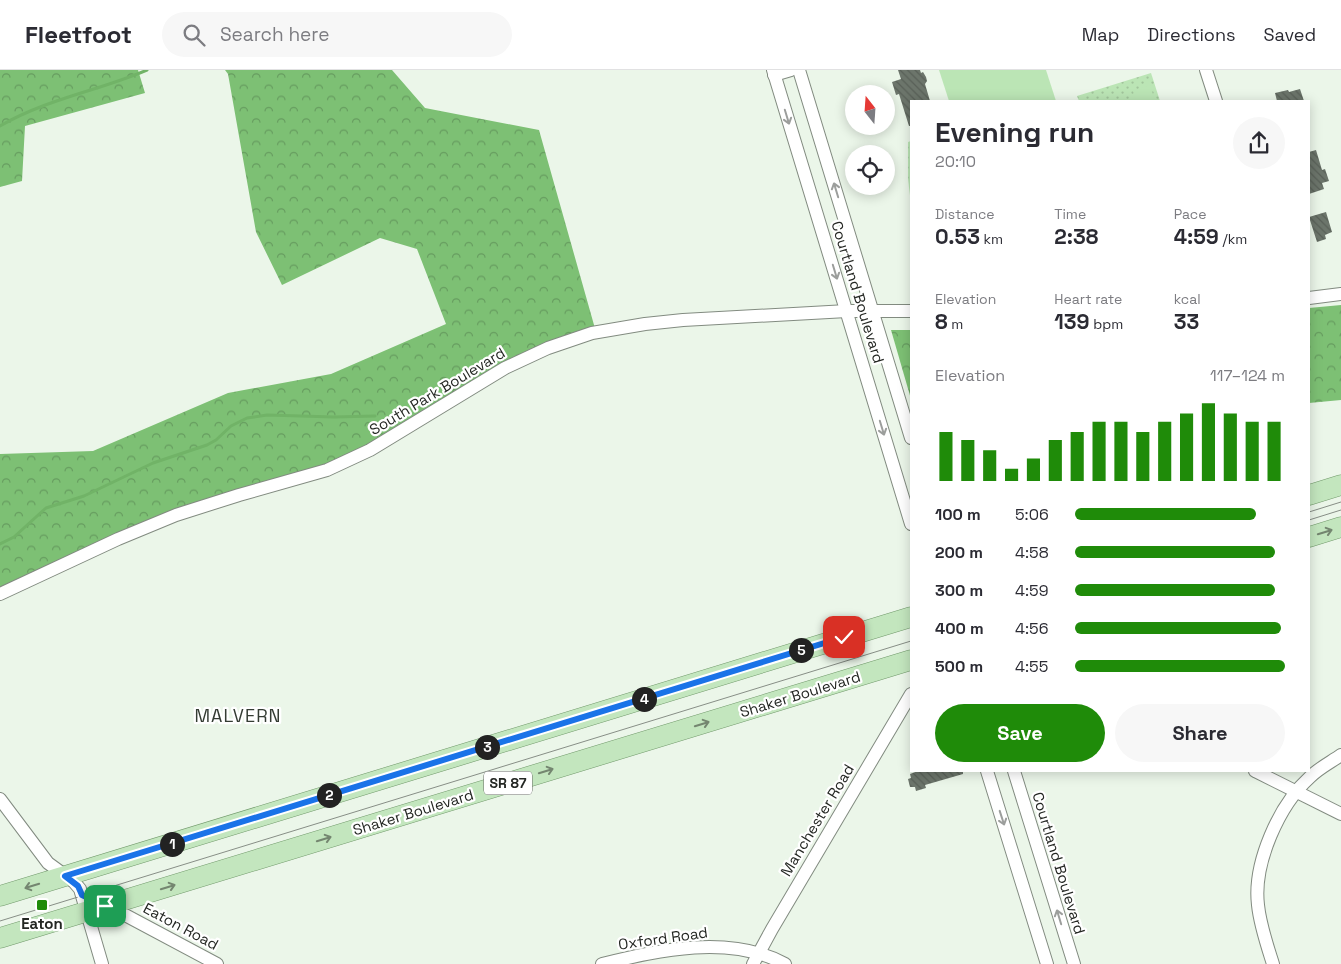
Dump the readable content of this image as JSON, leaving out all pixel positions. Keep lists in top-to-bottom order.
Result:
{
  "streets": {
    "main road": ["Shaker Boulevard", "SR 87"],
    "street": [
      "Courtland Boulevard",
      "South Park Boulevard",
      "Manchester Road",
      "Eaton Road",
      "Oxford Road"
    ]
  },
  "crossings": [
    ["Courtland Boulevard", "South Park Boulevard"],
    ["Shaker Boulevard", "Eaton Road"],
    ["Manchester Road", "Oxford Road"]
  ],
  "districts": ["MALVERN"],
  "places": {
    "transit": ["Eaton"]
  },
  "north": "top",
  "page": {
    "header": "Fleetfoot",
    "search": "Search here",
    "nav": ["Map", "Directions", "Saved"],
    "heading": ["Evening run", "20:10"],
    "stats": [
      ["Distance", "0.53 km"],
      ["Time", "2:38"],
      ["Pace", "4:59 /km"],
      ["Elevation", "8 m"],
      ["Heart rate", "139 bpm"],
      ["kcal", "33"]
    ],
    "chart": ["Elevation", "117–124 m"],
    "list": [
      {
        "name": "100 m",
        "note": "5:06"
      },
      {
        "name": "200 m",
        "note": "4:58"
      },
      {
        "name": "300 m",
        "note": "4:59"
      },
      {
        "name": "400 m",
        "note": "4:56"
      },
      {
        "name": "500 m",
        "note": "4:55"
      }
    ],
    "pins": [
      "5",
      "4",
      "3",
      "2",
      "1"
    ],
    "buttons": ["Save", "Share"]
  }
}
